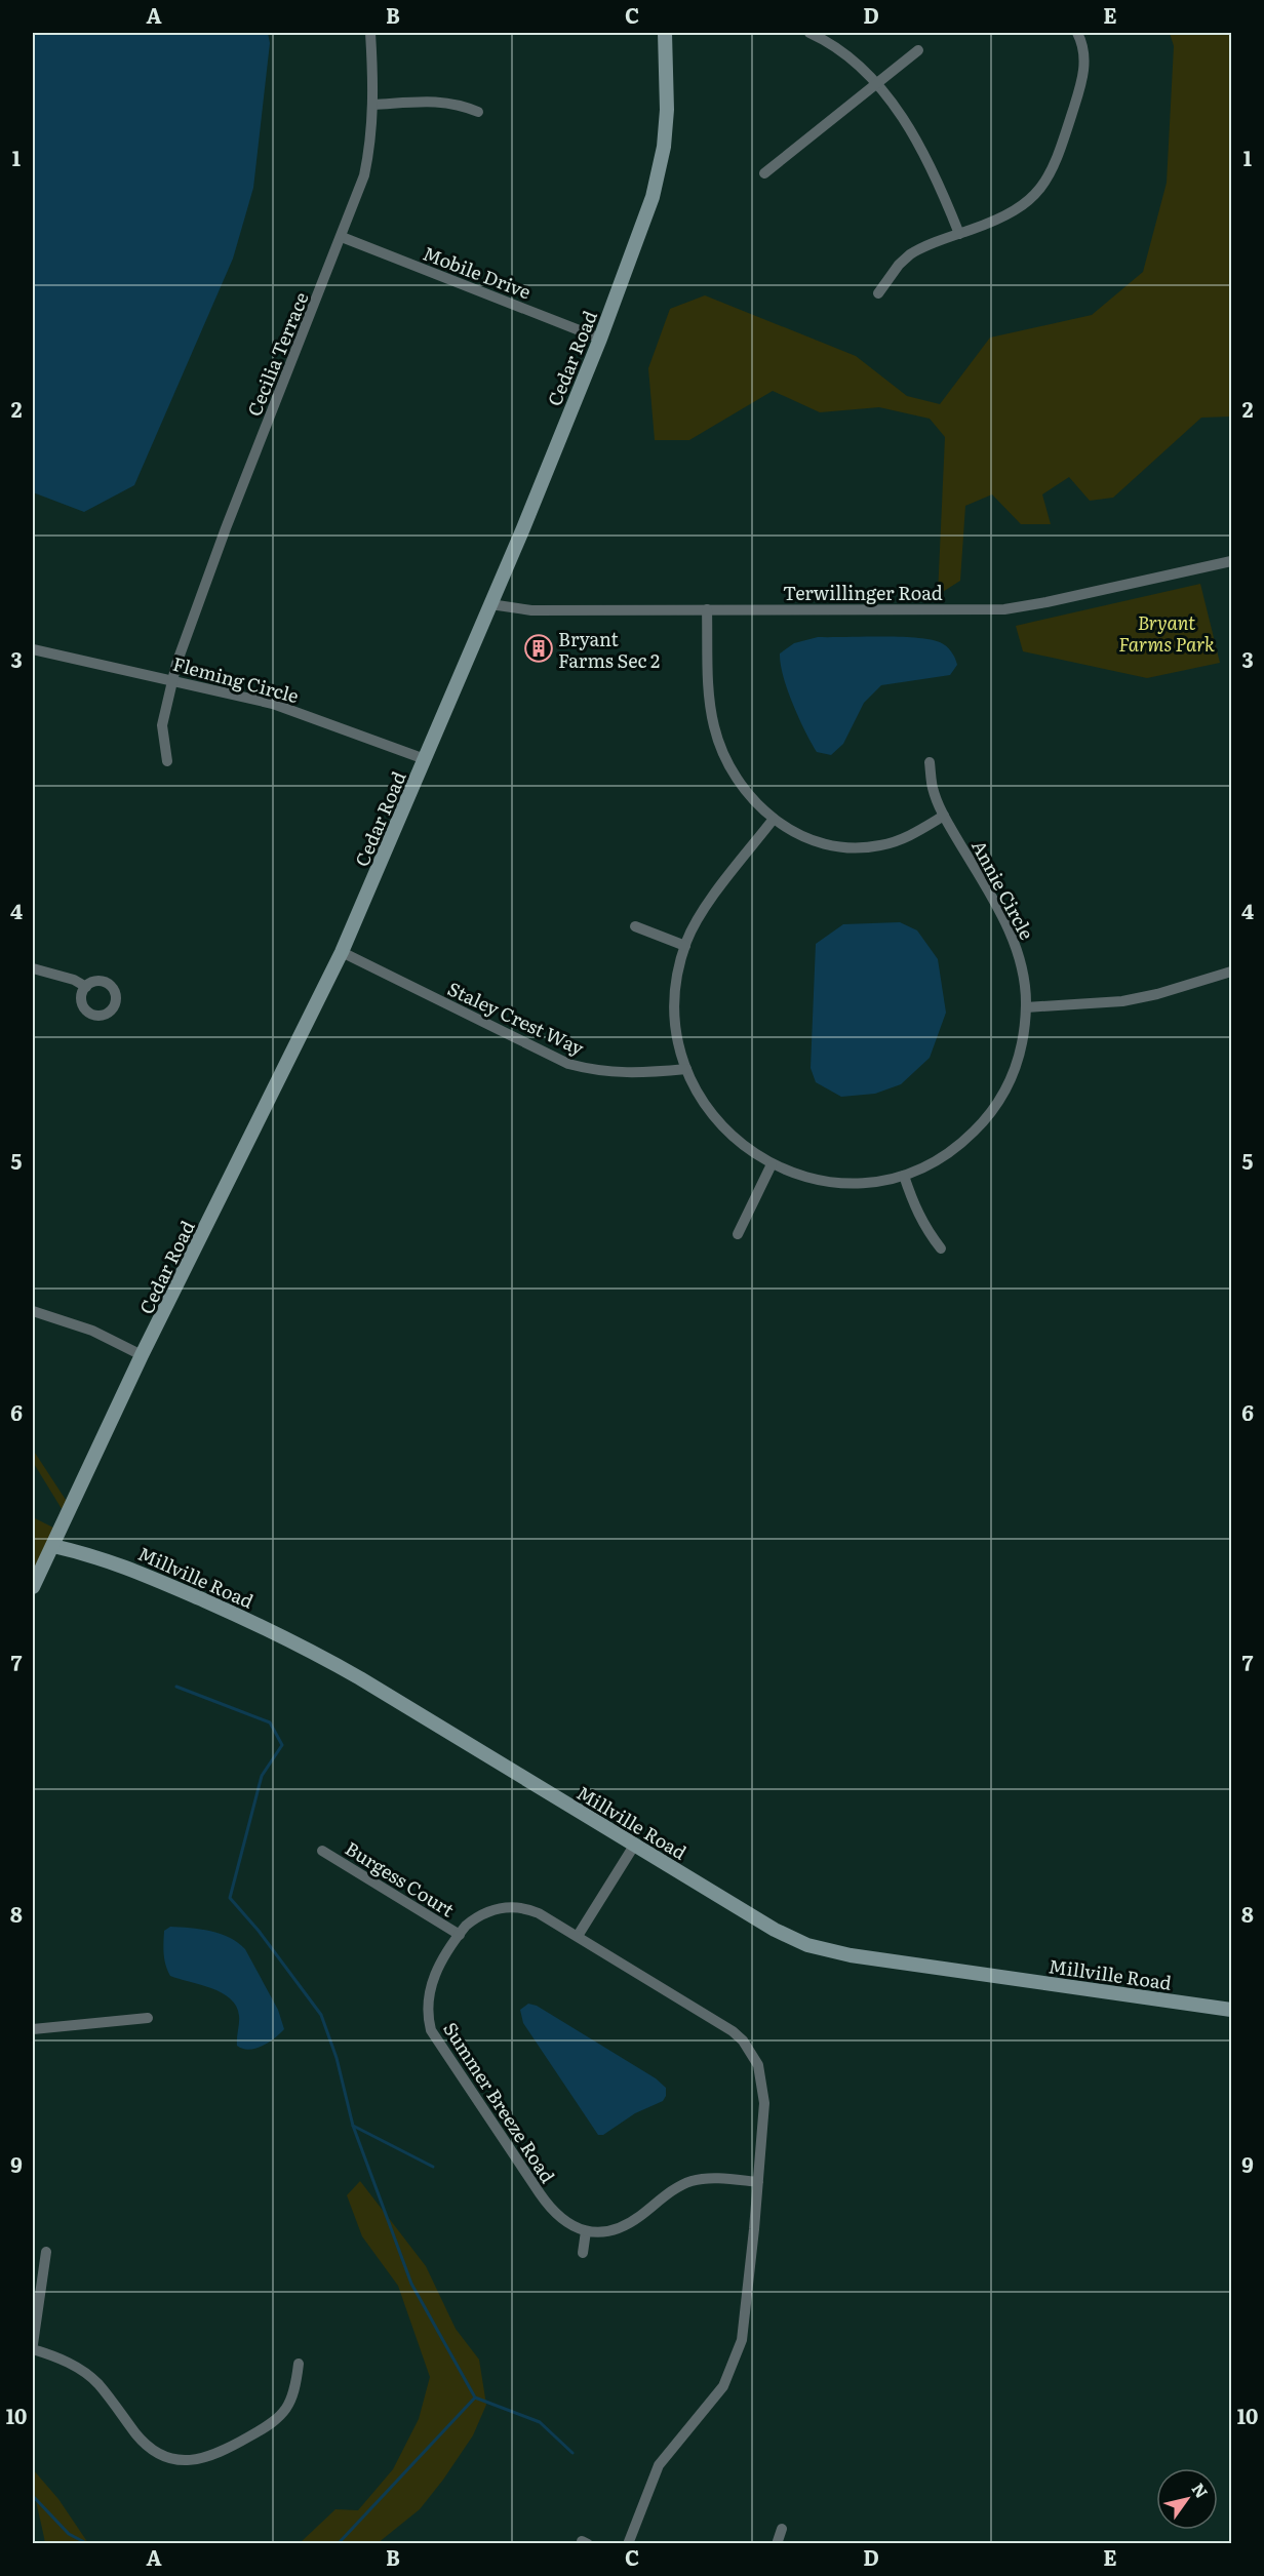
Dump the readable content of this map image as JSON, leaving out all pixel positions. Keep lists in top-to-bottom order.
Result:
{
  "streets": {
    "street": [
      "Mobile Drive",
      "Cecilia Terrace",
      "Cedar Road",
      "Terwillinger Road",
      "Fleming Circle",
      "Annie Circle",
      "Staley Crest Way",
      "Millville Road",
      "Burgess Court",
      "Summer Breeze Road"
    ]
  },
  "crossings": [
    ["Mobile Drive", "Cecilia Terrace"],
    ["Mobile Drive", "Cedar Road"],
    ["Cecilia Terrace", "Fleming Circle"],
    ["Cedar Road", "Terwillinger Road"],
    ["Cedar Road", "Fleming Circle"],
    ["Cedar Road", "Staley Crest Way"],
    ["Cedar Road", "Millville Road"],
    ["Annie Circle", "Staley Crest Way"],
    ["Burgess Court", "Summer Breeze Road"]
  ],
  "parks": ["Bryant Farms Park"],
  "places": {
    "building": ["Bryant Farms Sec 2"]
  },
  "north": "top right",
  "grid": {
    "columns": [
      "A",
      "B",
      "C",
      "D",
      "E"
    ],
    "rows": [
      "1",
      "2",
      "3",
      "4",
      "5",
      "6",
      "7",
      "8",
      "9",
      "10"
    ]
  }
}
